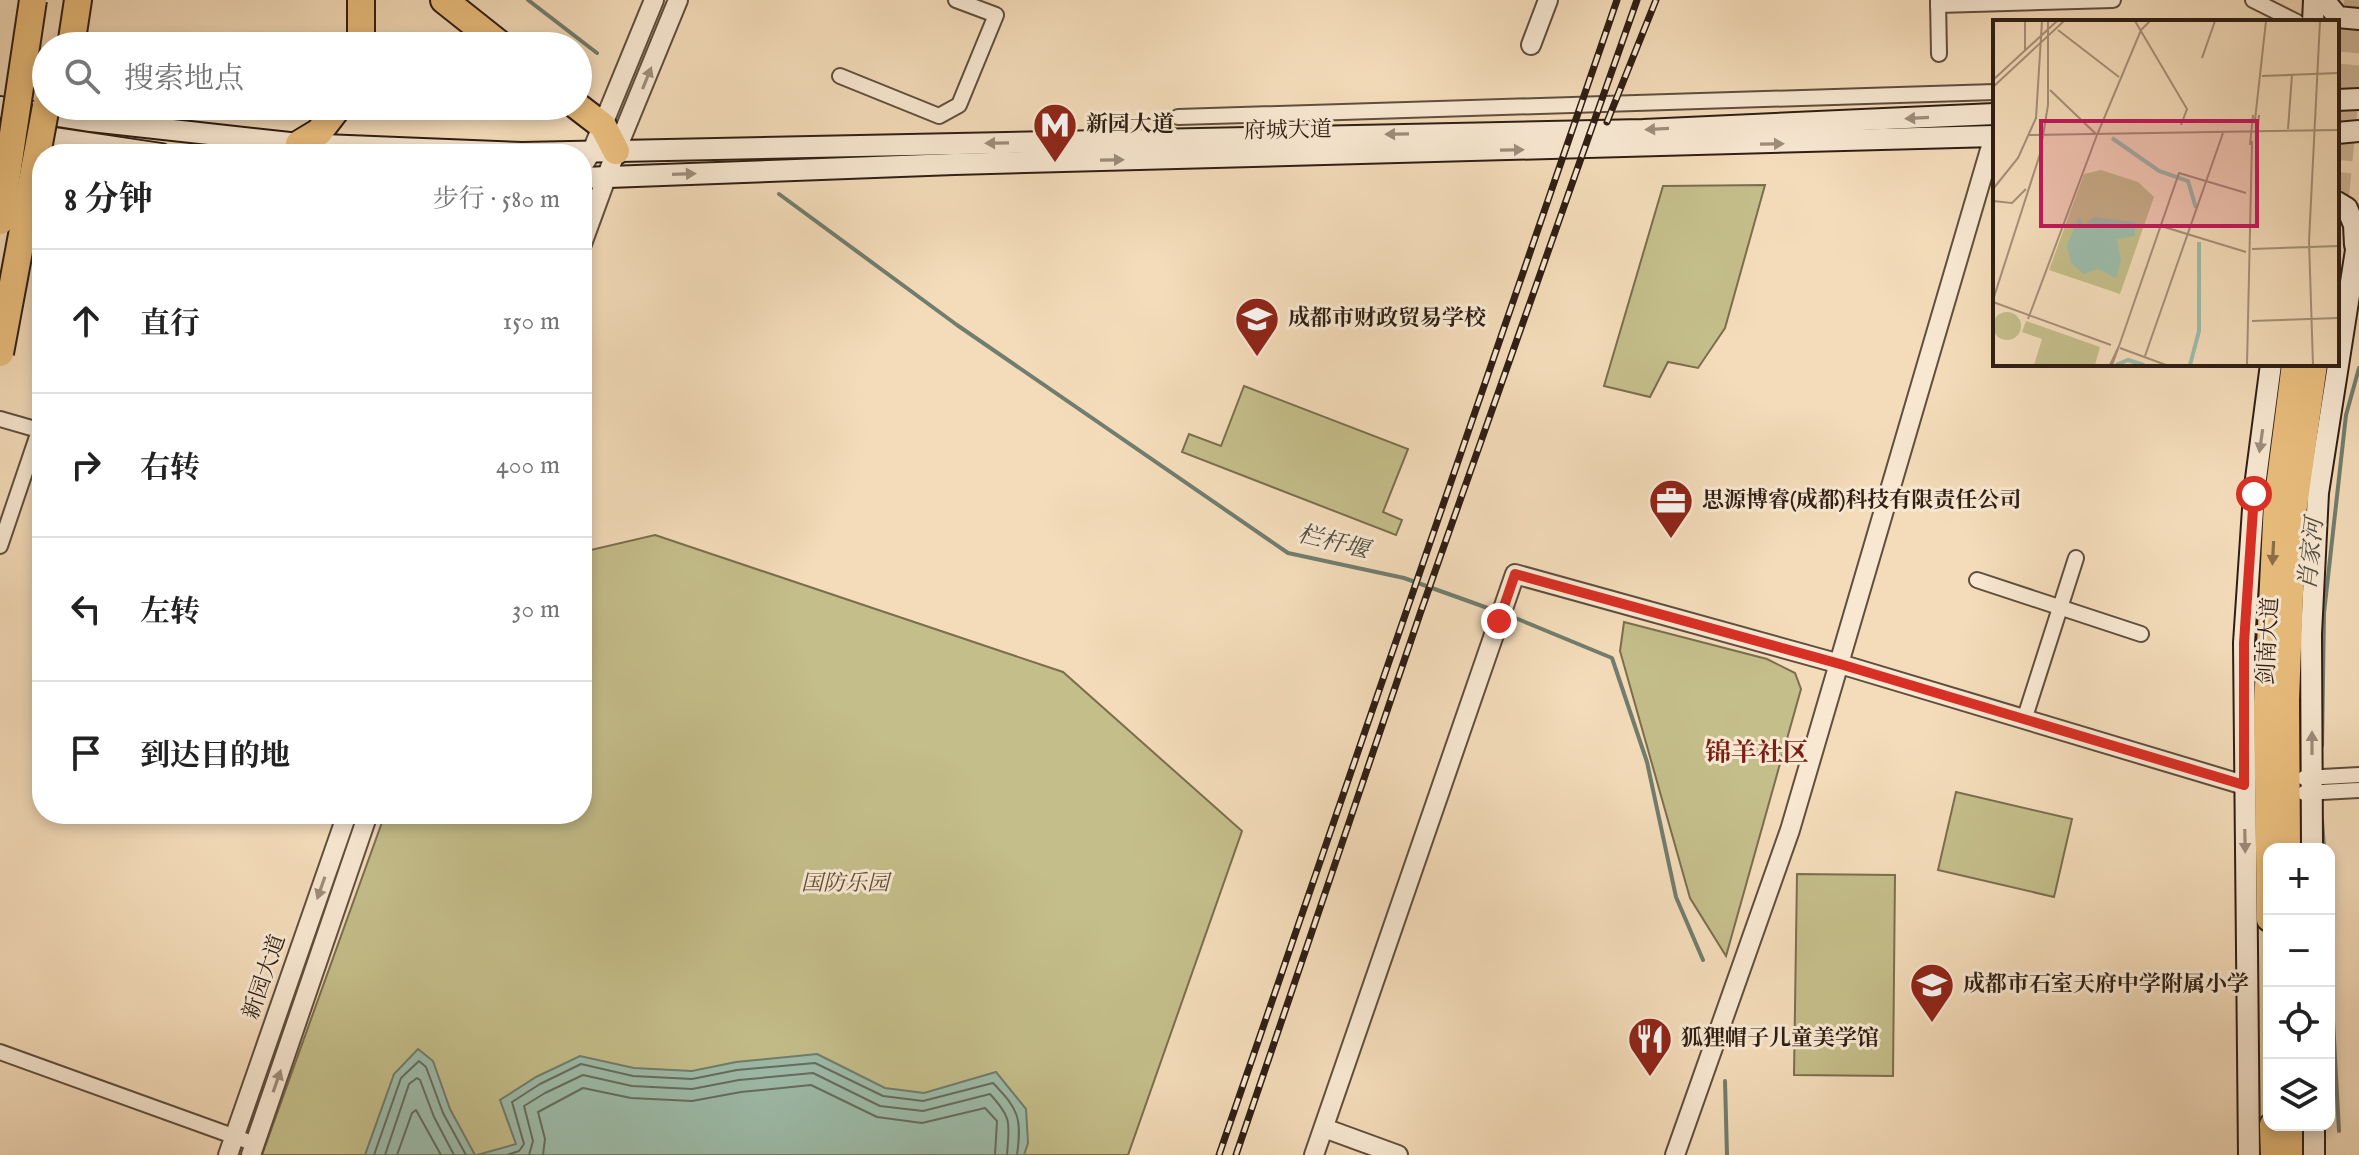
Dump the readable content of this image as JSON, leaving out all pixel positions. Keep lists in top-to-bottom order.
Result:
{
  "streets": {
    "highway": ["剑南大道"],
    "main road": ["府城大道"],
    "street": ["新园大道"]
  },
  "districts": ["锦羊社区"],
  "water": ["栏杆堰", "肖家河"],
  "parks": ["国防乐园"],
  "places": {
    "metro station": ["新园大道"],
    "school or university": ["成都市财政贸易学校", "成都市石室天府中学附属小学"],
    "office": ["思源博睿(成都)科技有限责任公司"],
    "restaurant": ["狐狸帽子儿童美学馆"]
  },
  "page": {
    "search": "搜索地点",
    "heading": ["8 分钟", "步行 · 580 m"],
    "list": [
      ["直行", "150 m"],
      ["右转", "400 m"],
      ["左转", "30 m"],
      "到达目的地"
    ],
    "map_buttons": ["+", "−"]
  }
}
